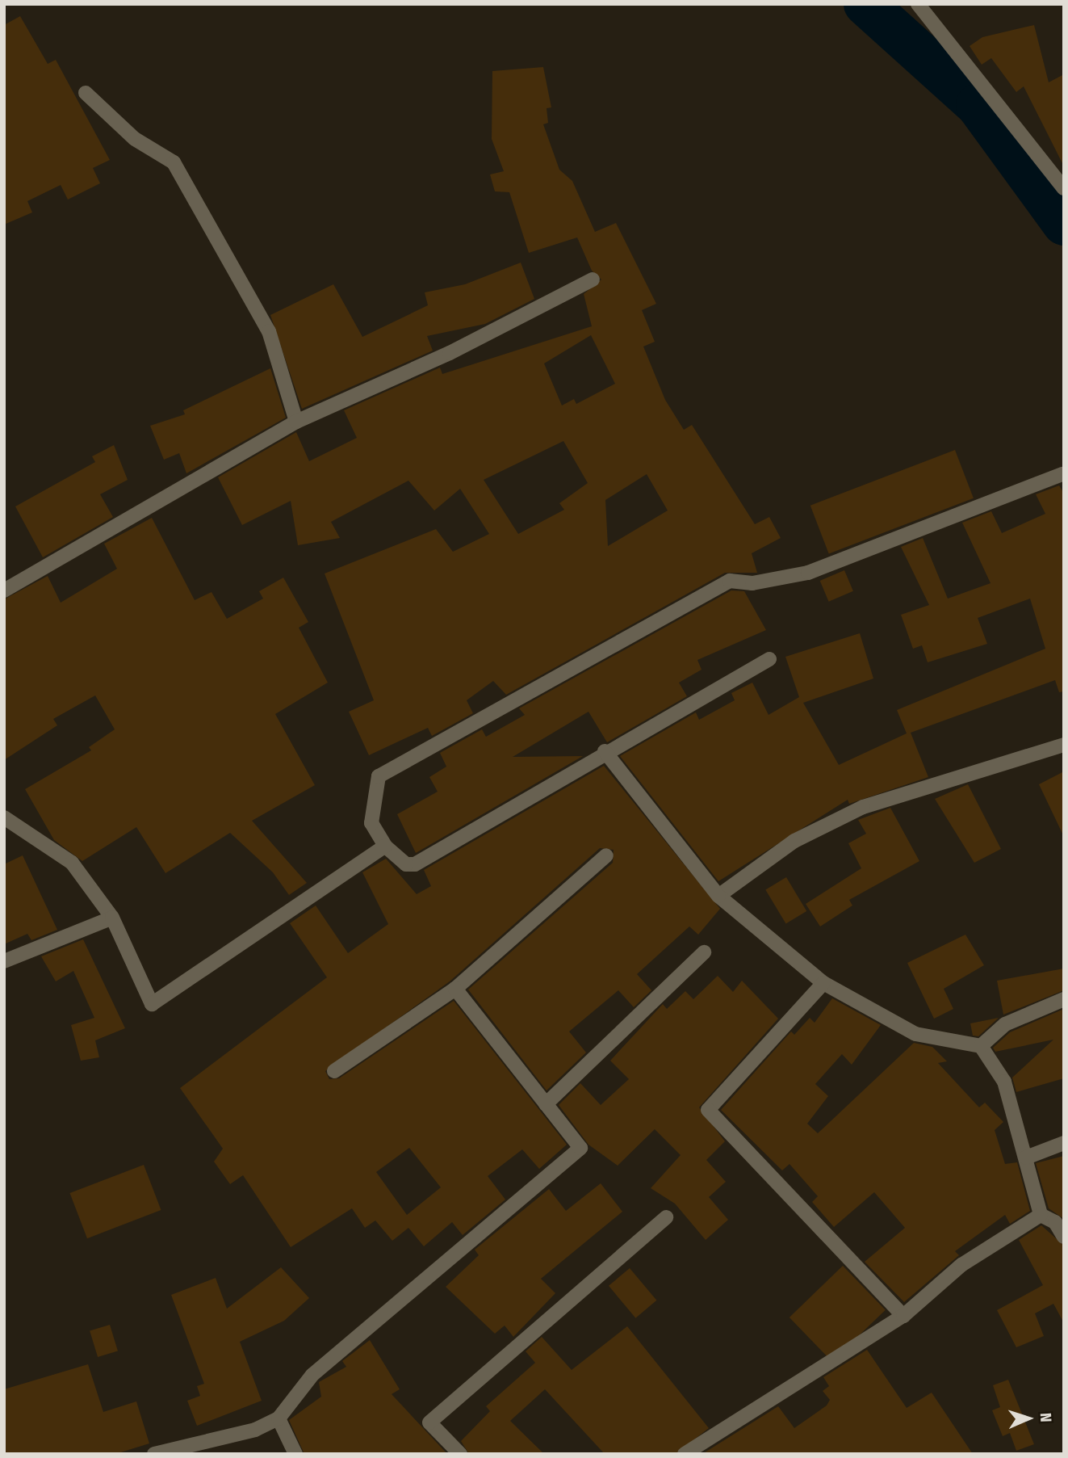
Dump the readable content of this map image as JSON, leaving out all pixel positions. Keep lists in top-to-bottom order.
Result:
{
  "north": "right"
}
